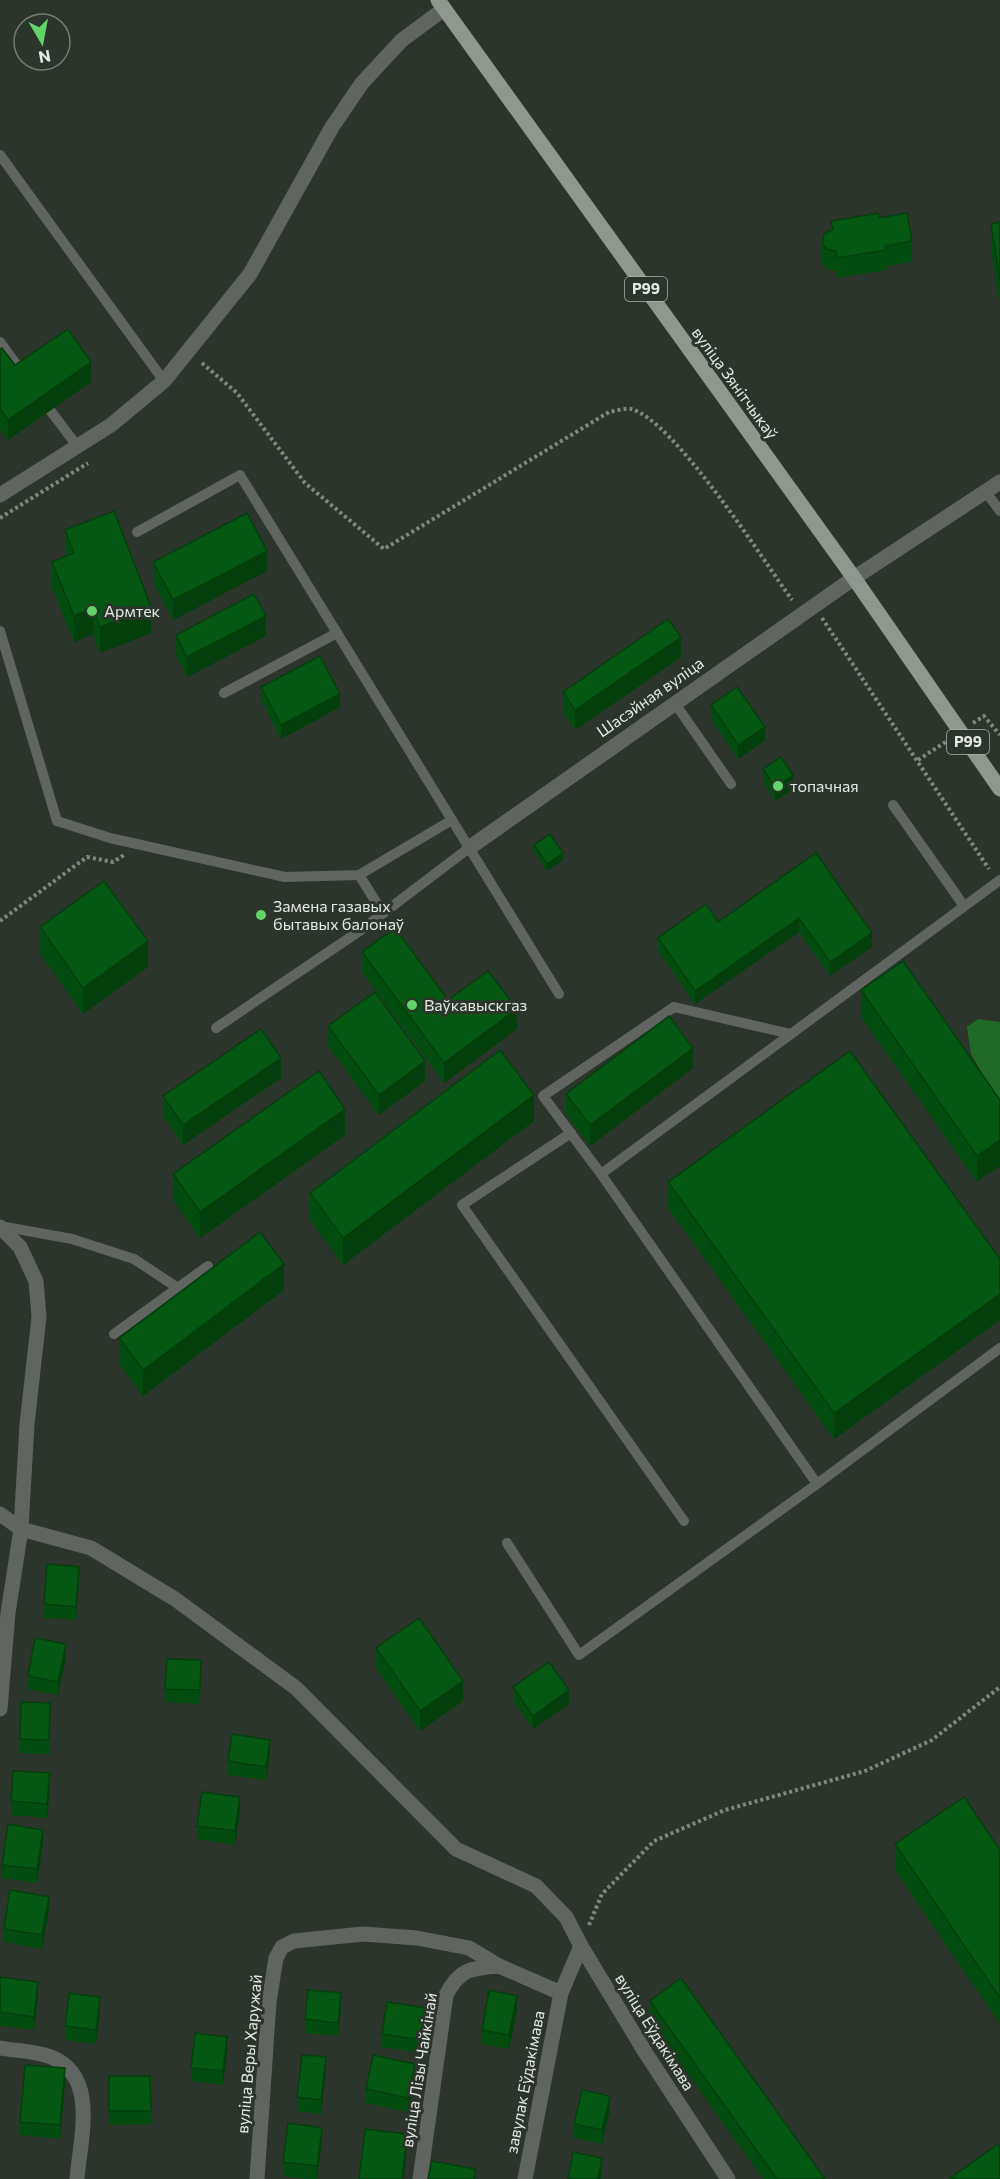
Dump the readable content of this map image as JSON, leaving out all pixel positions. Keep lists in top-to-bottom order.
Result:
{
  "streets": {
    "main road": ["Р99", "вуліца Зянітчыкаў"],
    "street": [
      "Шасэйная вуліца",
      "вуліца Еўдакімава",
      "вуліца Веры Харужай",
      "вуліца Лізы Чайкінай",
      "завулак Еўдакімава"
    ]
  },
  "crossings": [
    ["вуліца Зянітчыкаў", "Шасэйная вуліца"],
    ["вуліца Веры Харужай", "вуліца Лізы Чайкінай"]
  ],
  "places": [
    "Армтек",
    "топачная",
    "Замена газавых бытавых балонаў",
    "Ваўкавыскгаз"
  ],
  "north": "bottom"
}
